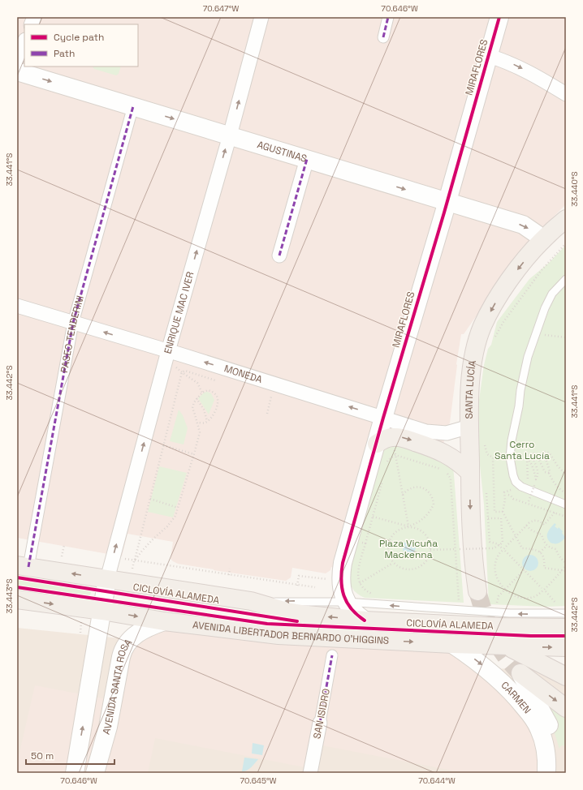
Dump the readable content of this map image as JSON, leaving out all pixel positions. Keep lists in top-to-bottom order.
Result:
{
  "streets": {
    "main road": [
      "MIRAFLORES",
      "AGUSTINAS",
      "ENRIQUE MAC IVER",
      "SANTA LUCÍA",
      "AVENIDA LIBERTADOR BERNARDO O'HIGGINS",
      "AVENIDA SANTA ROSA",
      "CARMEN"
    ],
    "street": ["PASEO TENDERINI", "MONEDA", "SAN ISIDRO"],
    "cycle path": ["CICLOVÍA ALAMEDA"]
  },
  "crossings": [
    ["MIRAFLORES", "AGUSTINAS"],
    ["MIRAFLORES", "MONEDA"],
    ["MIRAFLORES", "AVENIDA LIBERTADOR BERNARDO O'HIGGINS"],
    ["AGUSTINAS", "ENRIQUE MAC IVER"],
    ["AGUSTINAS", "PASEO TENDERINI"],
    ["AGUSTINAS", "SANTA LUCÍA"],
    ["ENRIQUE MAC IVER", "MONEDA"],
    ["ENRIQUE MAC IVER", "AVENIDA LIBERTADOR BERNARDO O'HIGGINS"],
    ["PASEO TENDERINI", "MONEDA"],
    ["PASEO TENDERINI", "AVENIDA LIBERTADOR BERNARDO O'HIGGINS"],
    ["MONEDA", "SANTA LUCÍA"],
    ["AVENIDA LIBERTADOR BERNARDO O'HIGGINS", "AVENIDA SANTA ROSA"],
    ["AVENIDA LIBERTADOR BERNARDO O'HIGGINS", "CARMEN"]
  ],
  "one_way": [
    "AGUSTINAS",
    "ENRIQUE MAC IVER",
    "MONEDA",
    "SANTA LUCÍA"
  ],
  "parks": ["Cerro Santa Lucía", "Plaza Vicuña Mackenna"],
  "legend": ["Cycle path", "Path"],
  "scale_bar": "50 m",
  "coordinates": [
    "70.647°W",
    "70.646°W",
    "33.441°S",
    "33.440°S",
    "33.442°S",
    "33.443°S",
    "70.645°W",
    "70.644°W"
  ]
}
